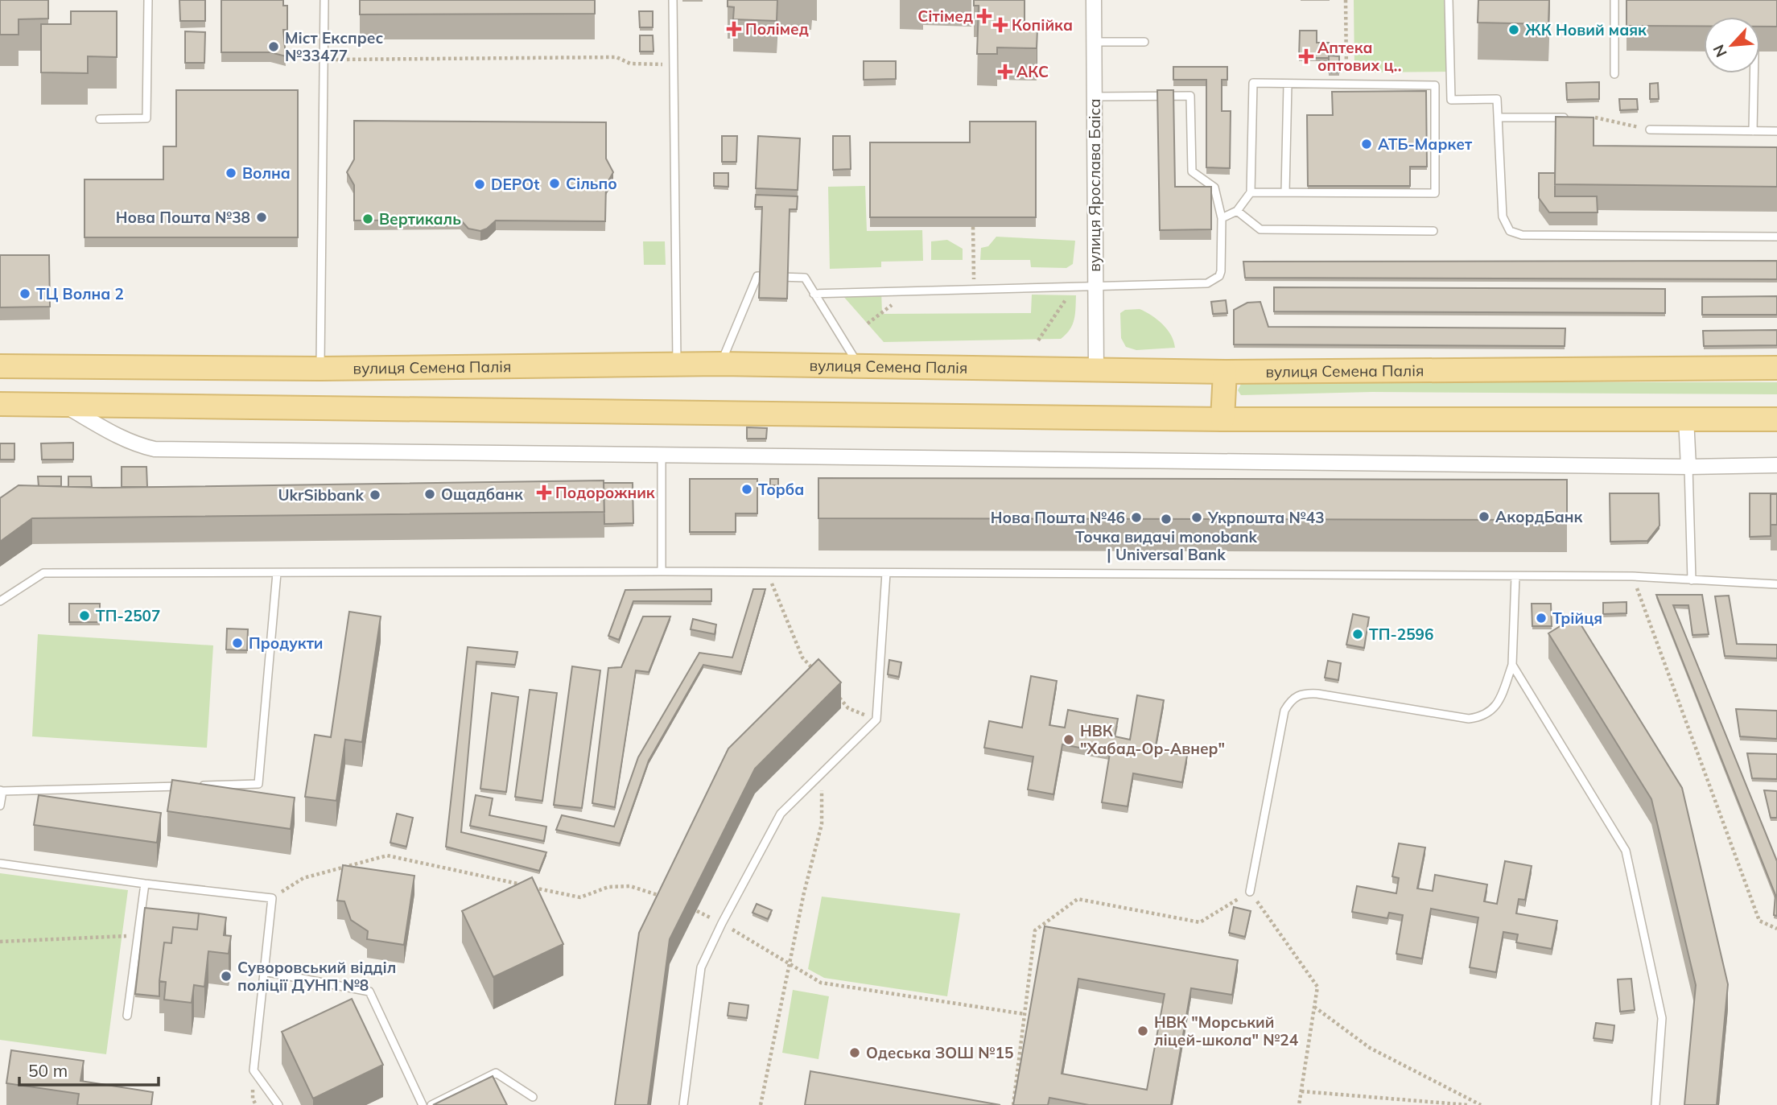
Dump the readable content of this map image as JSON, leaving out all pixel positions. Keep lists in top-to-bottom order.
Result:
{
  "streets": {
    "main road": ["вулиця Семена Палія"],
    "street": ["вулиця Ярослава Баіса"]
  },
  "crossings": [
    ["вулиця Ярослава Баіса", "вулиця Семена Палія"]
  ],
  "places": {
    "health": [
      "Сітімед",
      "Копійка",
      "Полімед",
      "Аптека оптових ц‥",
      "АКС",
      "Подорожник"
    ],
    "other": [
      "ЖК Новий маяк",
      "Міст Експрес №33477",
      "АТБ-Маркет",
      "Волна",
      "Сільпо",
      "DEPOt",
      "Нова Пошта №38",
      "Вертикаль",
      "ТЦ Волна 2",
      "Торба",
      "Ощадбанк",
      "UkrSibbank",
      "АкордБанк",
      "Нова Пошта №46",
      "Укрпошта №43",
      "Точка видачі monobank | Universal Bank",
      "ТП-2507",
      "Трійця",
      "ТП-2596",
      "Продукти",
      "НВК \"Хабад-Ор-Авнер\"",
      "Суворовський відділ поліції ДУНП №8",
      "НВК \"Морський ліцей-школа\" №24",
      "Одеська ЗОШ №15"
    ]
  },
  "scale_bar": "50 m",
  "north": "bottom left"
}
